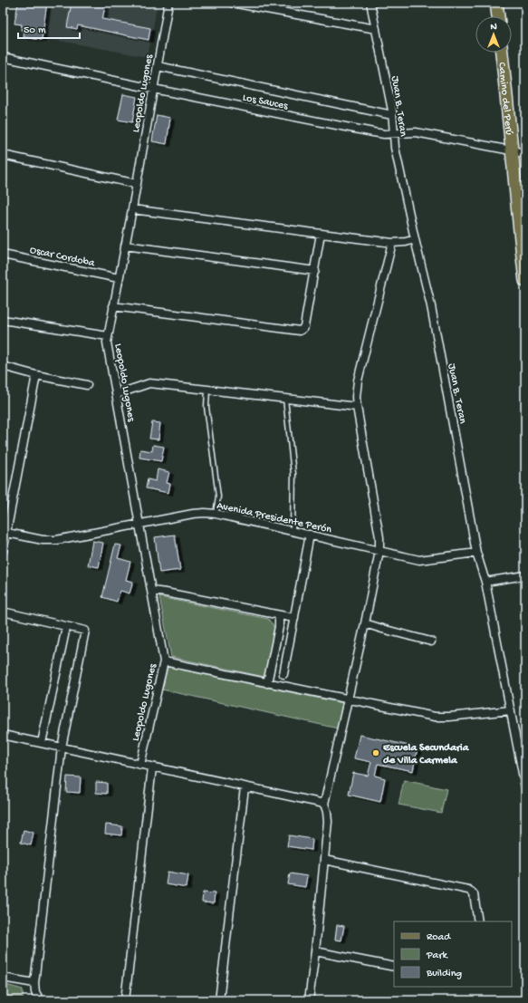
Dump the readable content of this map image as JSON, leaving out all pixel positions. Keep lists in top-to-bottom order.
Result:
{
  "streets": {
    "main road": ["Camino del Perú"],
    "street": [
      "Leopoldo Lugones",
      "Los Sauces",
      "Juan B. Teran",
      "Oscar Cordoba",
      "Avenida Presidente Perón"
    ]
  },
  "crossings": [
    ["Leopoldo Lugones", "Los Sauces"],
    ["Leopoldo Lugones", "Oscar Cordoba"],
    ["Leopoldo Lugones", "Avenida Presidente Perón"],
    ["Camino del Perú", "Los Sauces"],
    ["Los Sauces", "Juan B. Teran"],
    ["Juan B. Teran", "Avenida Presidente Perón"]
  ],
  "places": ["Escuela Secundaria de Villa Carmela"],
  "legend": ["Road", "Park", "Building"],
  "scale_bar": "50 m",
  "north": "top"
}
